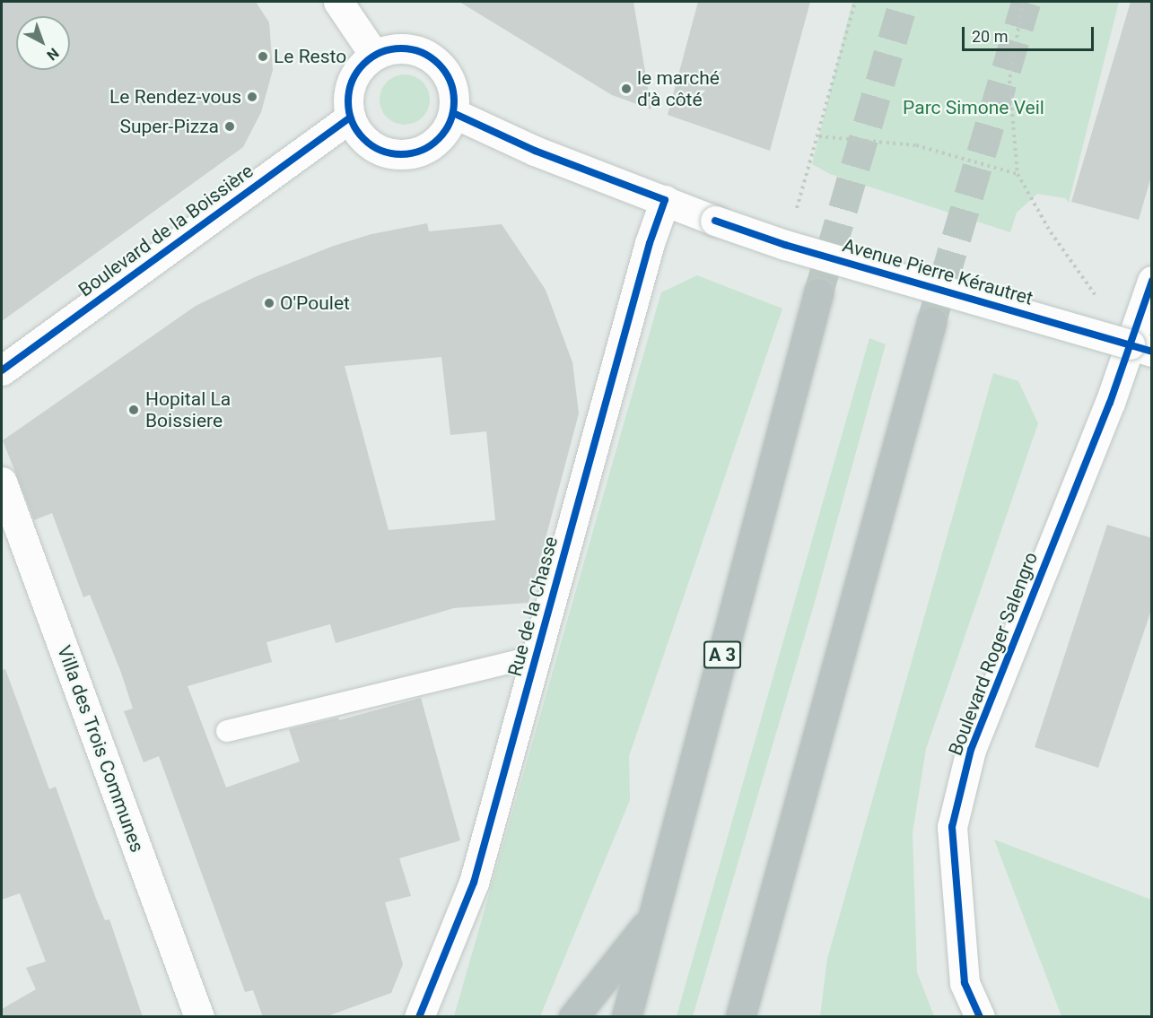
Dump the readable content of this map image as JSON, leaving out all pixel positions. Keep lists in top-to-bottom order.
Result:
{
  "streets": {
    "highway": ["A 3"],
    "street": [
      "Boulevard de la Boissière",
      "Avenue Pierre Kérautret",
      "Rue de la Chasse",
      "Boulevard Roger Salengro",
      "Villa des Trois Communes"
    ]
  },
  "crossings": [
    ["Boulevard de la Boissière", "Avenue Pierre Kérautret"],
    ["Avenue Pierre Kérautret", "Rue de la Chasse"],
    ["Avenue Pierre Kérautret", "Boulevard Roger Salengro"]
  ],
  "parks": ["Parc Simone Veil"],
  "places": [
    "Le Resto",
    "le marché d'à côté",
    "Le Rendez-vous",
    "Super-Pizza",
    "O'Poulet",
    "Hopital La Boissiere"
  ],
  "scale_bar": "20 m",
  "north": "bottom right"
}
